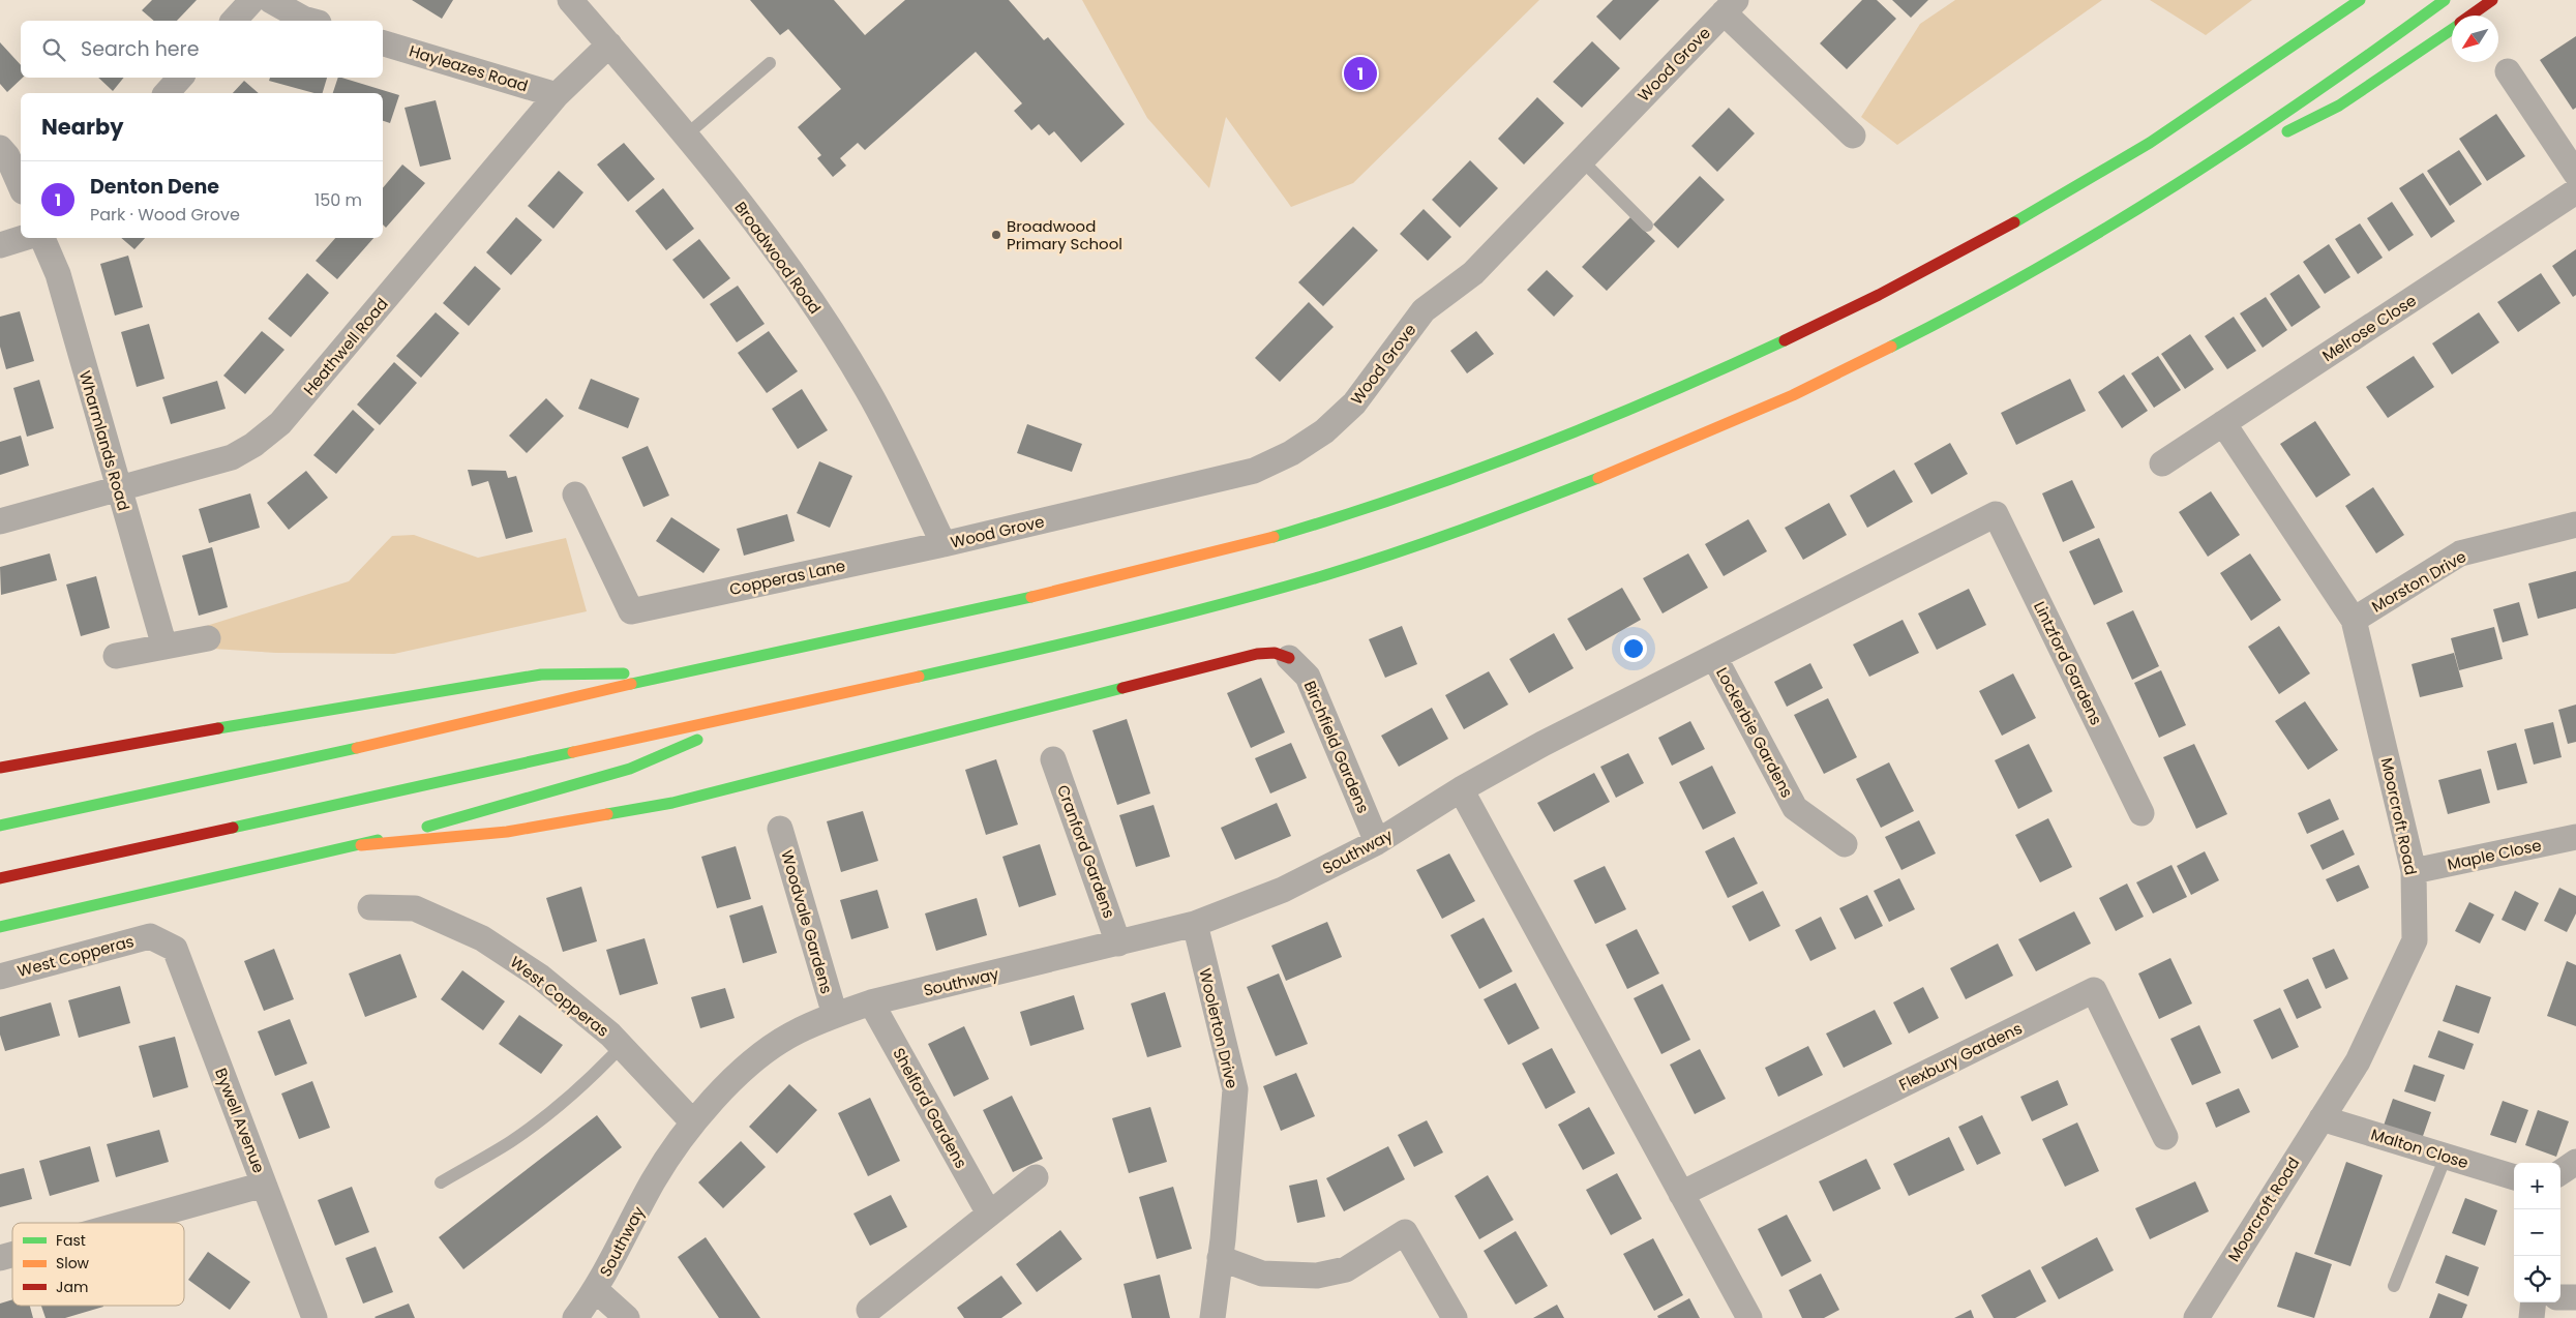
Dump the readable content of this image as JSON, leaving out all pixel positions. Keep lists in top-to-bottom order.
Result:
{
  "streets": {
    "street": [
      "Wood Grove",
      "Hayleazes Road",
      "Broadwood Road",
      "Melrose Close",
      "Heathwell Road",
      "Wharmlands Road",
      "Copperas Lane",
      "Morston Drive",
      "Lintzford Gardens",
      "Lockerbie Gardens",
      "Birchfield Gardens",
      "Moorcroft Road",
      "Cranford Gardens",
      "Southway",
      "Maple Close",
      "Woodvale Gardens",
      "West Copperas",
      "Woolerton Drive",
      "Flexbury Gardens",
      "Shelford Gardens",
      "Bywell Avenue",
      "Malton Close"
    ]
  },
  "crossings": [
    ["Wood Grove", "Broadwood Road"],
    ["Wood Grove", "Copperas Lane"],
    ["Hayleazes Road", "Heathwell Road"],
    ["Broadwood Road", "Heathwell Road"],
    ["Broadwood Road", "Copperas Lane"],
    ["Melrose Close", "Moorcroft Road"],
    ["Heathwell Road", "Wharmlands Road"],
    ["Morston Drive", "Moorcroft Road"],
    ["Lintzford Gardens", "Southway"],
    ["Lockerbie Gardens", "Southway"],
    ["Birchfield Gardens", "Southway"],
    ["Moorcroft Road", "Maple Close"],
    ["Moorcroft Road", "Malton Close"],
    ["Cranford Gardens", "Southway"],
    ["Southway", "Woodvale Gardens"],
    ["Southway", "West Copperas"],
    ["Southway", "Woolerton Drive"],
    ["Southway", "Shelford Gardens"],
    ["West Copperas", "Bywell Avenue"]
  ],
  "places": ["Broadwood Primary School"],
  "legend": ["Fast", "Slow", "Jam"],
  "north": "bottom left",
  "page": {
    "search": "Search here",
    "pins": "1",
    "heading": "Nearby",
    "list": [
      {
        "mark": "1",
        "name": "Denton Dene",
        "note": "Park · Wood Grove",
        "value": "150 m"
      }
    ],
    "map_buttons": ["+", "−"]
  }
}
